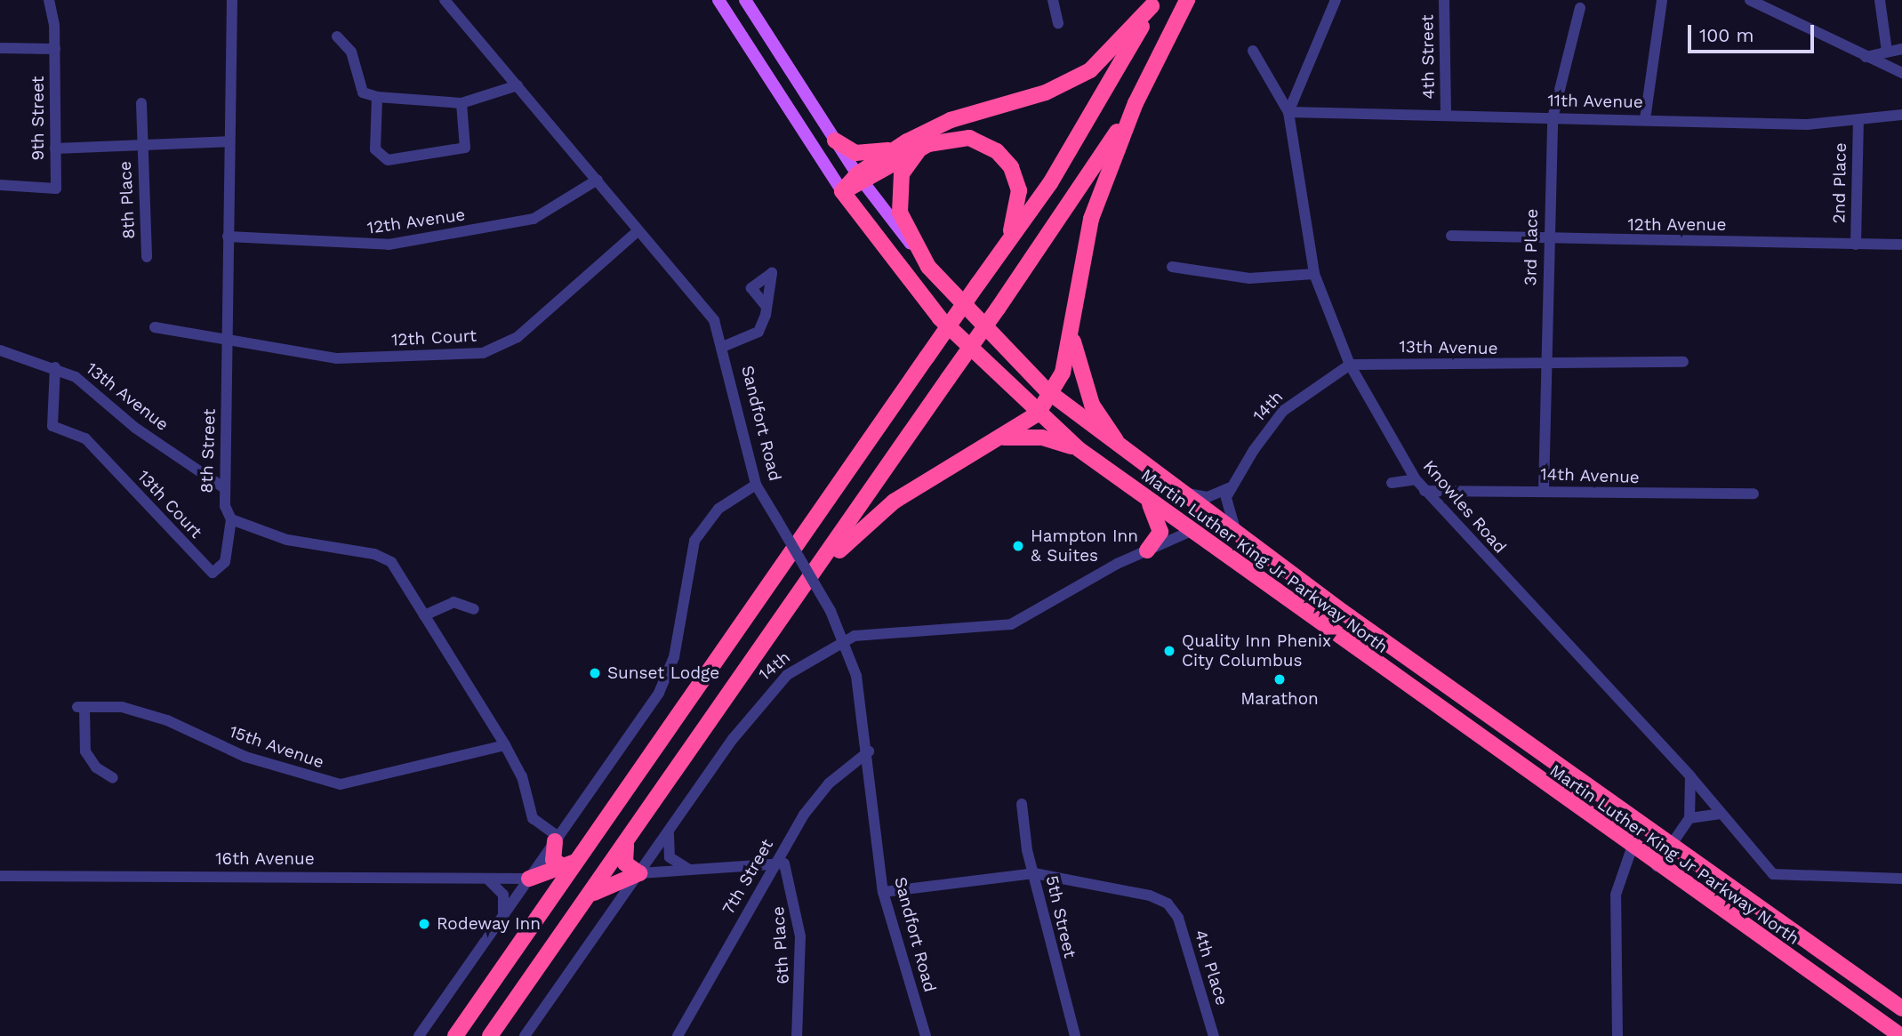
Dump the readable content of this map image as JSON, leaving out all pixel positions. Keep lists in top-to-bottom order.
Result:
{
  "streets": {
    "highway": ["Martin Luther King Jr Parkway North"],
    "street": [
      "4th Street",
      "11th Avenue",
      "9th Street",
      "2nd Place",
      "8th Place",
      "12th Avenue",
      "3rd Place",
      "12th Court",
      "13th Avenue",
      "14th",
      "Sandfort Road",
      "8th Street",
      "14th Avenue",
      "13th Court",
      "Knowles Road",
      "15th Avenue",
      "16th Avenue",
      "7th Street",
      "5th Street",
      "6th Place",
      "4th Place"
    ]
  },
  "crossings": [
    ["4th Street", "11th Avenue"],
    ["11th Avenue", "2nd Place"],
    ["11th Avenue", "3rd Place"],
    ["11th Avenue", "Knowles Road"],
    ["2nd Place", "12th Avenue"],
    ["12th Avenue", "3rd Place"],
    ["12th Avenue", "Sandfort Road"],
    ["12th Avenue", "8th Street"],
    ["3rd Place", "13th Avenue"],
    ["3rd Place", "14th Avenue"],
    ["12th Court", "Sandfort Road"],
    ["12th Court", "8th Street"],
    ["13th Avenue", "14th"],
    ["13th Avenue", "8th Street"],
    ["13th Avenue", "13th Court"],
    ["13th Avenue", "Knowles Road"],
    ["14th", "Sandfort Road"],
    ["14th", "Knowles Road"],
    ["14th", "Martin Luther King Jr Parkway North"],
    ["Sandfort Road", "7th Street"],
    ["8th Street", "13th Court"],
    ["14th Avenue", "Knowles Road"],
    ["7th Street", "6th Place"],
    ["5th Street", "4th Place"]
  ],
  "places": [
    "Hampton Inn & Suites",
    "Quality Inn Phenix City Columbus",
    "Sunset Lodge",
    "Marathon",
    "Rodeway Inn"
  ],
  "scale_bar": "100 m"
}
